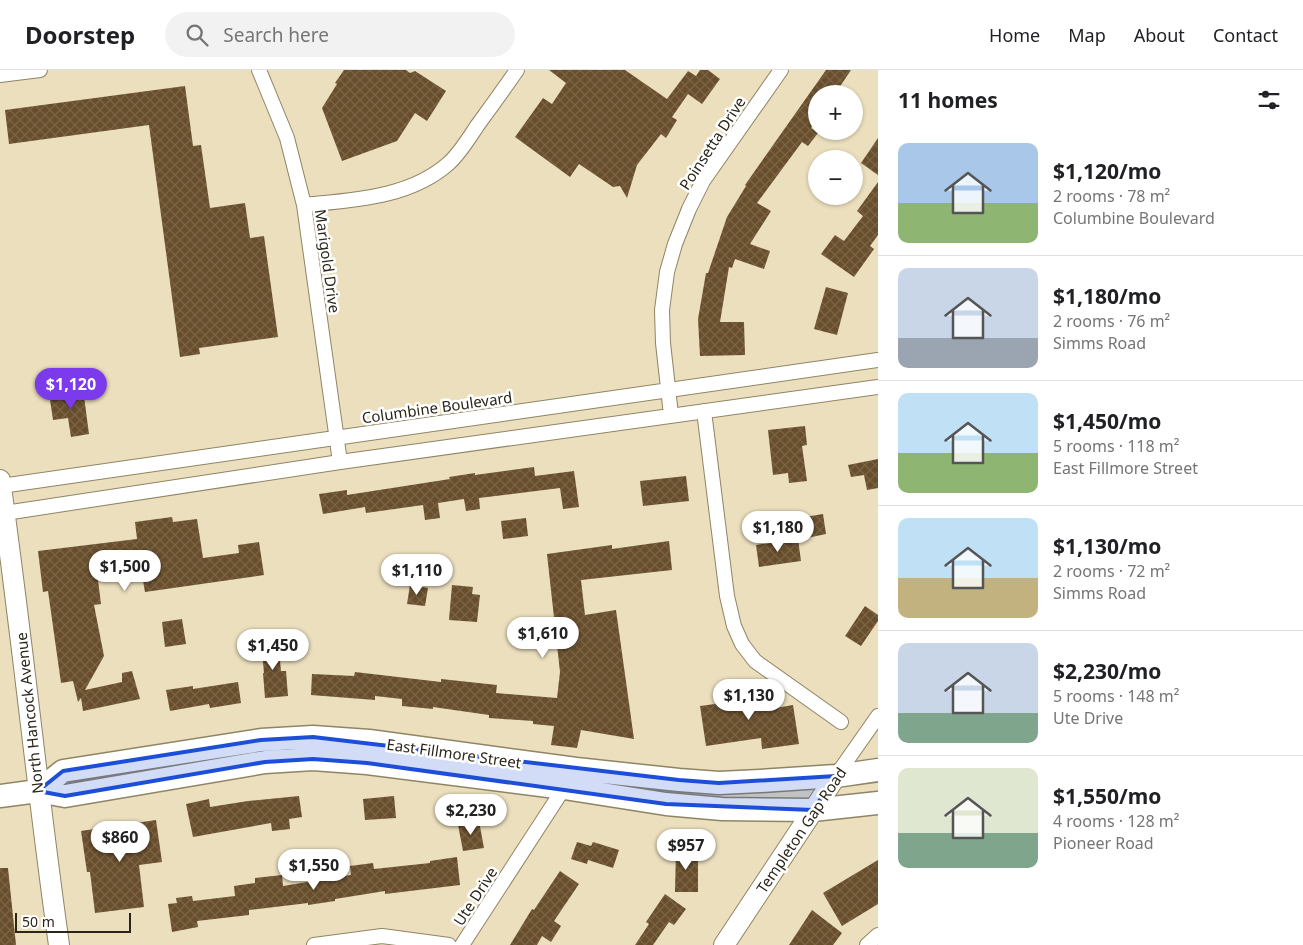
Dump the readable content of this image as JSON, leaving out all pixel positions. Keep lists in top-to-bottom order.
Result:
{
  "streets": {
    "main road": ["East Fillmore Street"],
    "street": [
      "Poinsetta Drive",
      "Marigold Drive",
      "Columbine Boulevard",
      "North Hancock Avenue",
      "Templeton Gap Road",
      "Ute Drive"
    ]
  },
  "crossings": [
    ["Poinsetta Drive", "Columbine Boulevard"],
    ["Marigold Drive", "Columbine Boulevard"],
    ["Columbine Boulevard", "North Hancock Avenue"],
    ["North Hancock Avenue", "East Fillmore Street"],
    ["East Fillmore Street", "Templeton Gap Road"],
    ["East Fillmore Street", "Ute Drive"]
  ],
  "scale_bar": "50 m",
  "page": {
    "header": "Doorstep",
    "search": "Search here",
    "nav": [
      "Home",
      "Map",
      "About",
      "Contact"
    ],
    "heading": "11 homes",
    "map_buttons": ["+", "−"],
    "list": [
      {
        "name": "$1,120/mo",
        "note": "2 rooms · 78 m² · Columbine Boulevard"
      },
      {
        "name": "$1,180/mo",
        "note": "2 rooms · 76 m² · Simms Road"
      },
      {
        "name": "$1,450/mo",
        "note": "5 rooms · 118 m² · East Fillmore Street"
      },
      {
        "name": "$1,130/mo",
        "note": "2 rooms · 72 m² · Simms Road"
      },
      {
        "name": "$2,230/mo",
        "note": "5 rooms · 148 m² · Ute Drive"
      },
      {
        "name": "$1,550/mo",
        "note": "4 rooms · 128 m² · Pioneer Road"
      }
    ],
    "price": [
      "$1,120",
      "$1,180",
      "$1,500",
      "$1,110",
      "$1,610",
      "$1,450",
      "$1,130",
      "$2,230",
      "$860",
      "$957",
      "$1,550"
    ],
    "scale": "50 m"
  }
}
